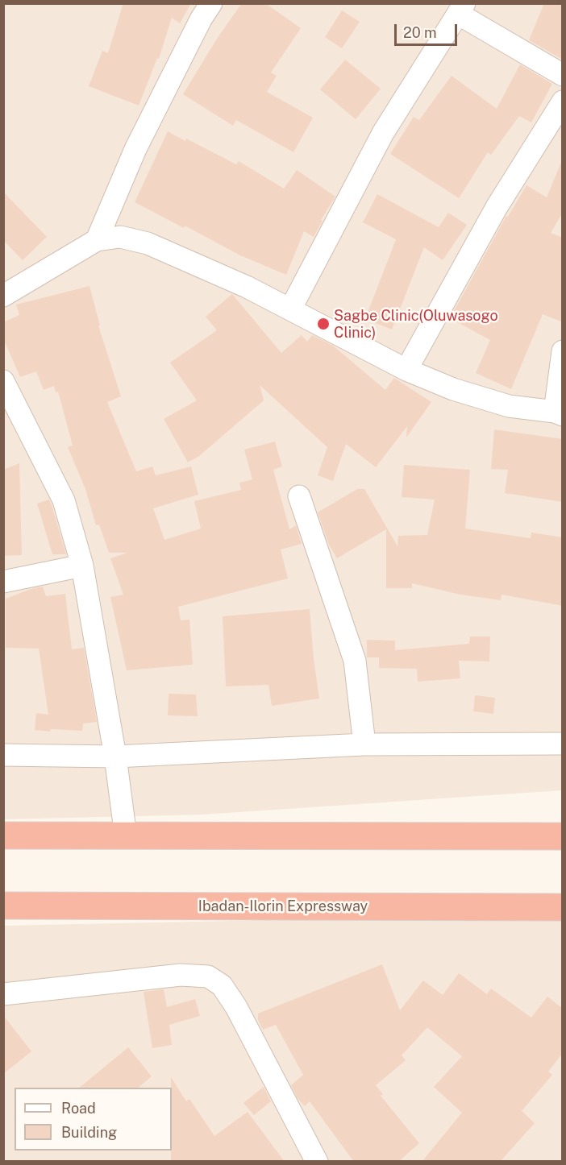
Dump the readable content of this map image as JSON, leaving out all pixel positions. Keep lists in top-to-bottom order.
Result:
{
  "streets": {
    "highway": ["Ibadan-Ilorin Expressway"]
  },
  "places": ["Sagbe Clinic(Oluwasogo Clinic)"],
  "legend": ["Road", "Building"],
  "scale_bar": "20 m"
}
